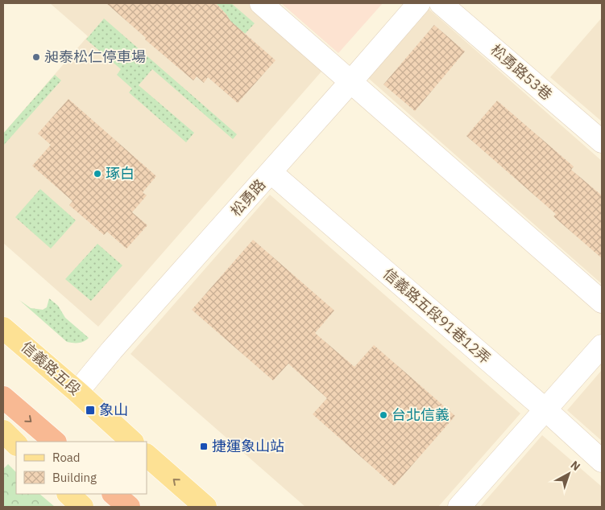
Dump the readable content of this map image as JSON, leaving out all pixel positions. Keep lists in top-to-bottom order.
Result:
{
  "streets": {
    "main road": ["信義路五段"],
    "street": ["松勇路53巷", "松勇路", "信義路五段91巷12弄"]
  },
  "crossings": [
    ["松勇路", "信義路五段91巷12弄"],
    ["松勇路", "信義路五段"]
  ],
  "places": {
    "other": ["昶泰松仁停車場", "琢白", "台北信義"],
    "transit": ["象山", "捷運象山站"]
  },
  "legend": ["Road", "Building"],
  "north": "top right"
}
